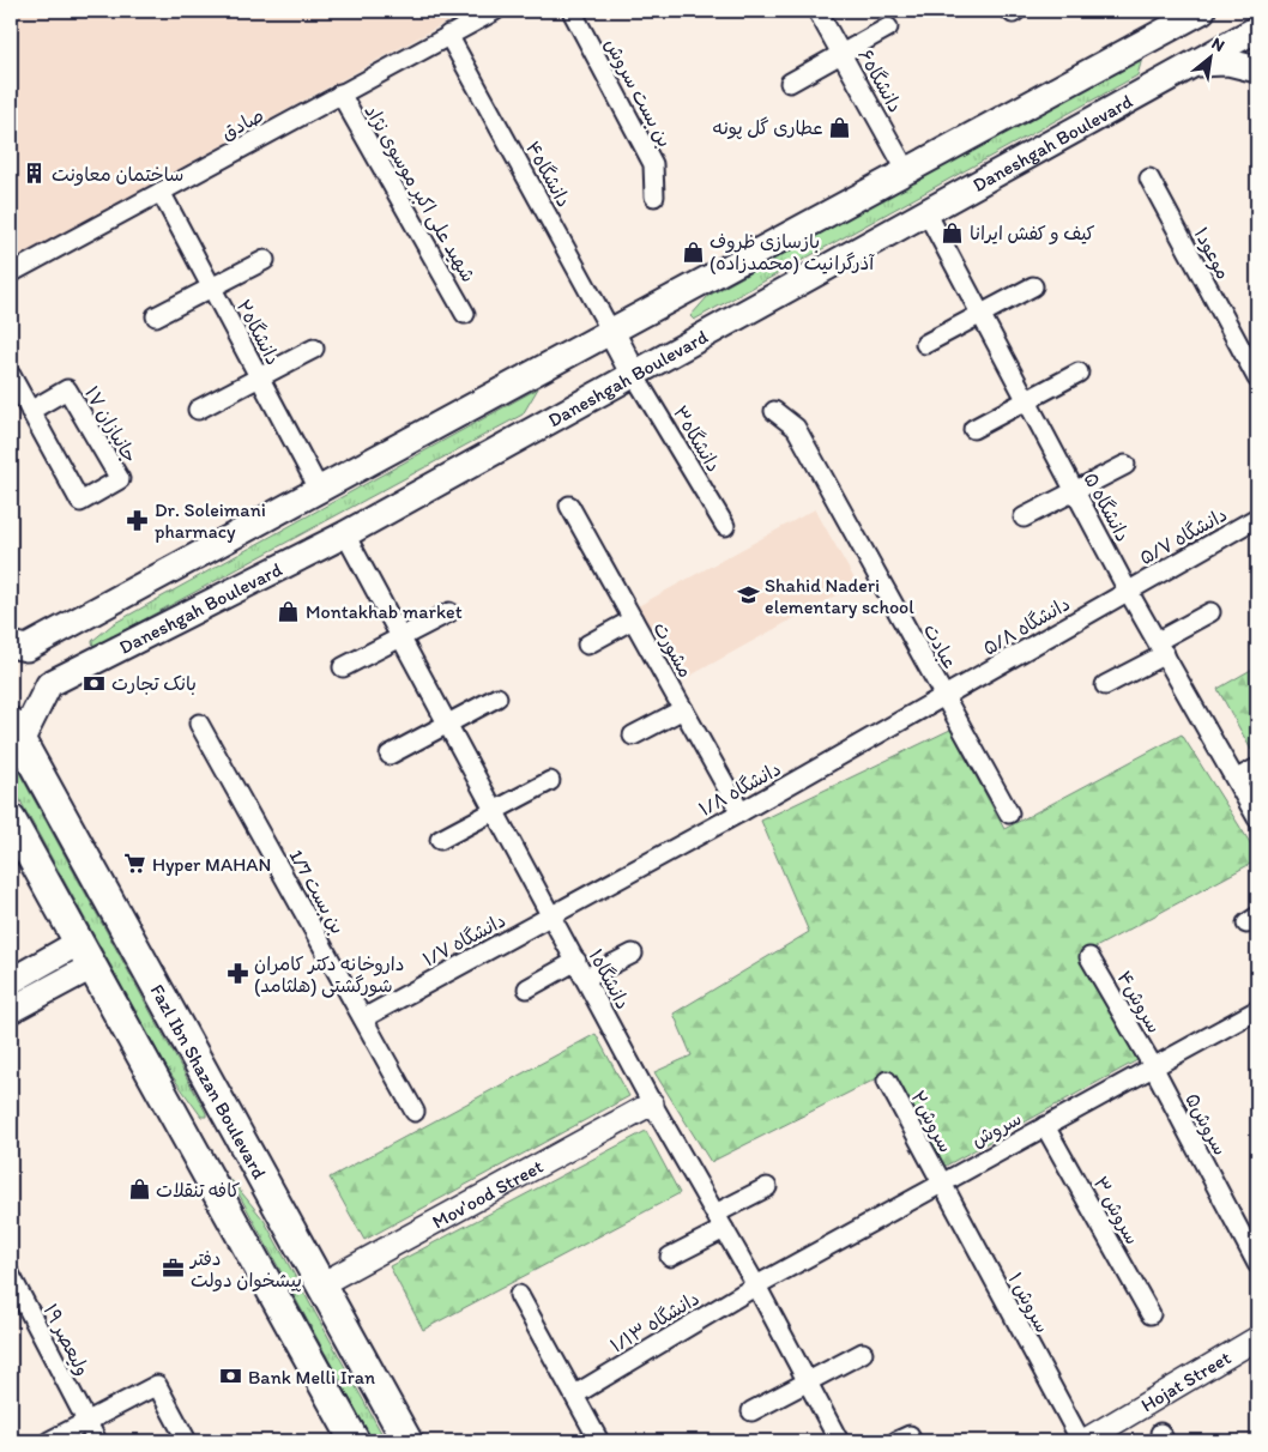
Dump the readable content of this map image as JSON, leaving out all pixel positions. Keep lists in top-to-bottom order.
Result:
{
  "streets": {
    "main road": ["Daneshgah Boulevard", "Fazl Ibn Shazan Boulevard"],
    "street": [
      "دانشگاه۶",
      "بن بست سروش",
      "صادق",
      "دانشگاه۴",
      "شهید علی اکبر موسوی نژاد",
      "موعود۱",
      "دانشگاه۲",
      "جانبازان ۱۷",
      "دانشگاه۳",
      "دانشگاه ۵",
      "دانشگاه ۵/۷",
      "دانشگاه ۵/۸",
      "عبادت",
      "مشورت",
      "دانشگاه ۱/۸",
      "بن بست 1/7",
      "دانشگاه ۱/۷",
      "دانشگاه۱",
      "سروش۴",
      "سروش۲",
      "سروش۵",
      "سروش",
      "Mov'ood Street",
      "سروش ۳",
      "سروش ۱",
      "دانشگاه ۱/۱۳",
      "ولیعصر ۱۹",
      "Hojat Street"
    ]
  },
  "crossings": [
    ["صادق", "دانشگاه۴"],
    ["صادق", "شهید علی اکبر موسوی نژاد"],
    ["صادق", "دانشگاه۲"],
    ["Daneshgah Boulevard", "دانشگاه۳"],
    ["Daneshgah Boulevard", "دانشگاه ۵"],
    ["Daneshgah Boulevard", "دانشگاه۱"],
    ["Daneshgah Boulevard", "Fazl Ibn Shazan Boulevard"],
    ["دانشگاه ۵", "دانشگاه ۵/۷"],
    ["دانشگاه ۵", "دانشگاه ۵/۸"],
    ["دانشگاه ۵/۷", "دانشگاه ۵/۸"],
    ["دانشگاه ۵/۸", "عبادت"],
    ["دانشگاه ۵/۸", "دانشگاه ۱/۸"],
    ["عبادت", "دانشگاه ۱/۸"],
    ["مشورت", "دانشگاه ۱/۸"],
    ["دانشگاه ۱/۸", "دانشگاه ۱/۷"],
    ["دانشگاه ۱/۸", "دانشگاه۱"],
    ["بن بست 1/7", "دانشگاه ۱/۷"],
    ["دانشگاه ۱/۷", "دانشگاه۱"],
    ["دانشگاه۱", "سروش"],
    ["دانشگاه۱", "Mov'ood Street"],
    ["دانشگاه۱", "دانشگاه ۱/۱۳"],
    ["سروش۴", "سروش۵"],
    ["سروش۴", "سروش"],
    ["Fazl Ibn Shazan Boulevard", "Mov'ood Street"],
    ["سروش۲", "سروش"],
    ["سروش۲", "سروش ۱"],
    ["سروش۵", "سروش"],
    ["سروش", "سروش ۳"],
    ["سروش", "سروش ۱"],
    ["سروش", "دانشگاه ۱/۱۳"],
    ["سروش ۱", "Hojat Street"]
  ],
  "places": {
    "shop": [
      "عطاری گل پونه",
      "کیف و کفش ایرانا",
      "بازسازی ظروف آذرگرانیت (محمدزاده)",
      "Montakhab market",
      "کافه تنقلات"
    ],
    "building": ["ساختمان معاونت"],
    "pharmacy": ["Dr. Soleimani pharmacy", "داروخانه دکتر کامران شورگشتی (هلثامد)"],
    "school or university": ["Shahid Naderi elementary school"],
    "bank": ["بانک تجارت", "Bank Melli Iran"],
    "supermarket": ["Hyper MAHAN"],
    "office": ["دفتر پیشخوان دولت"]
  },
  "north": "top right"
}
